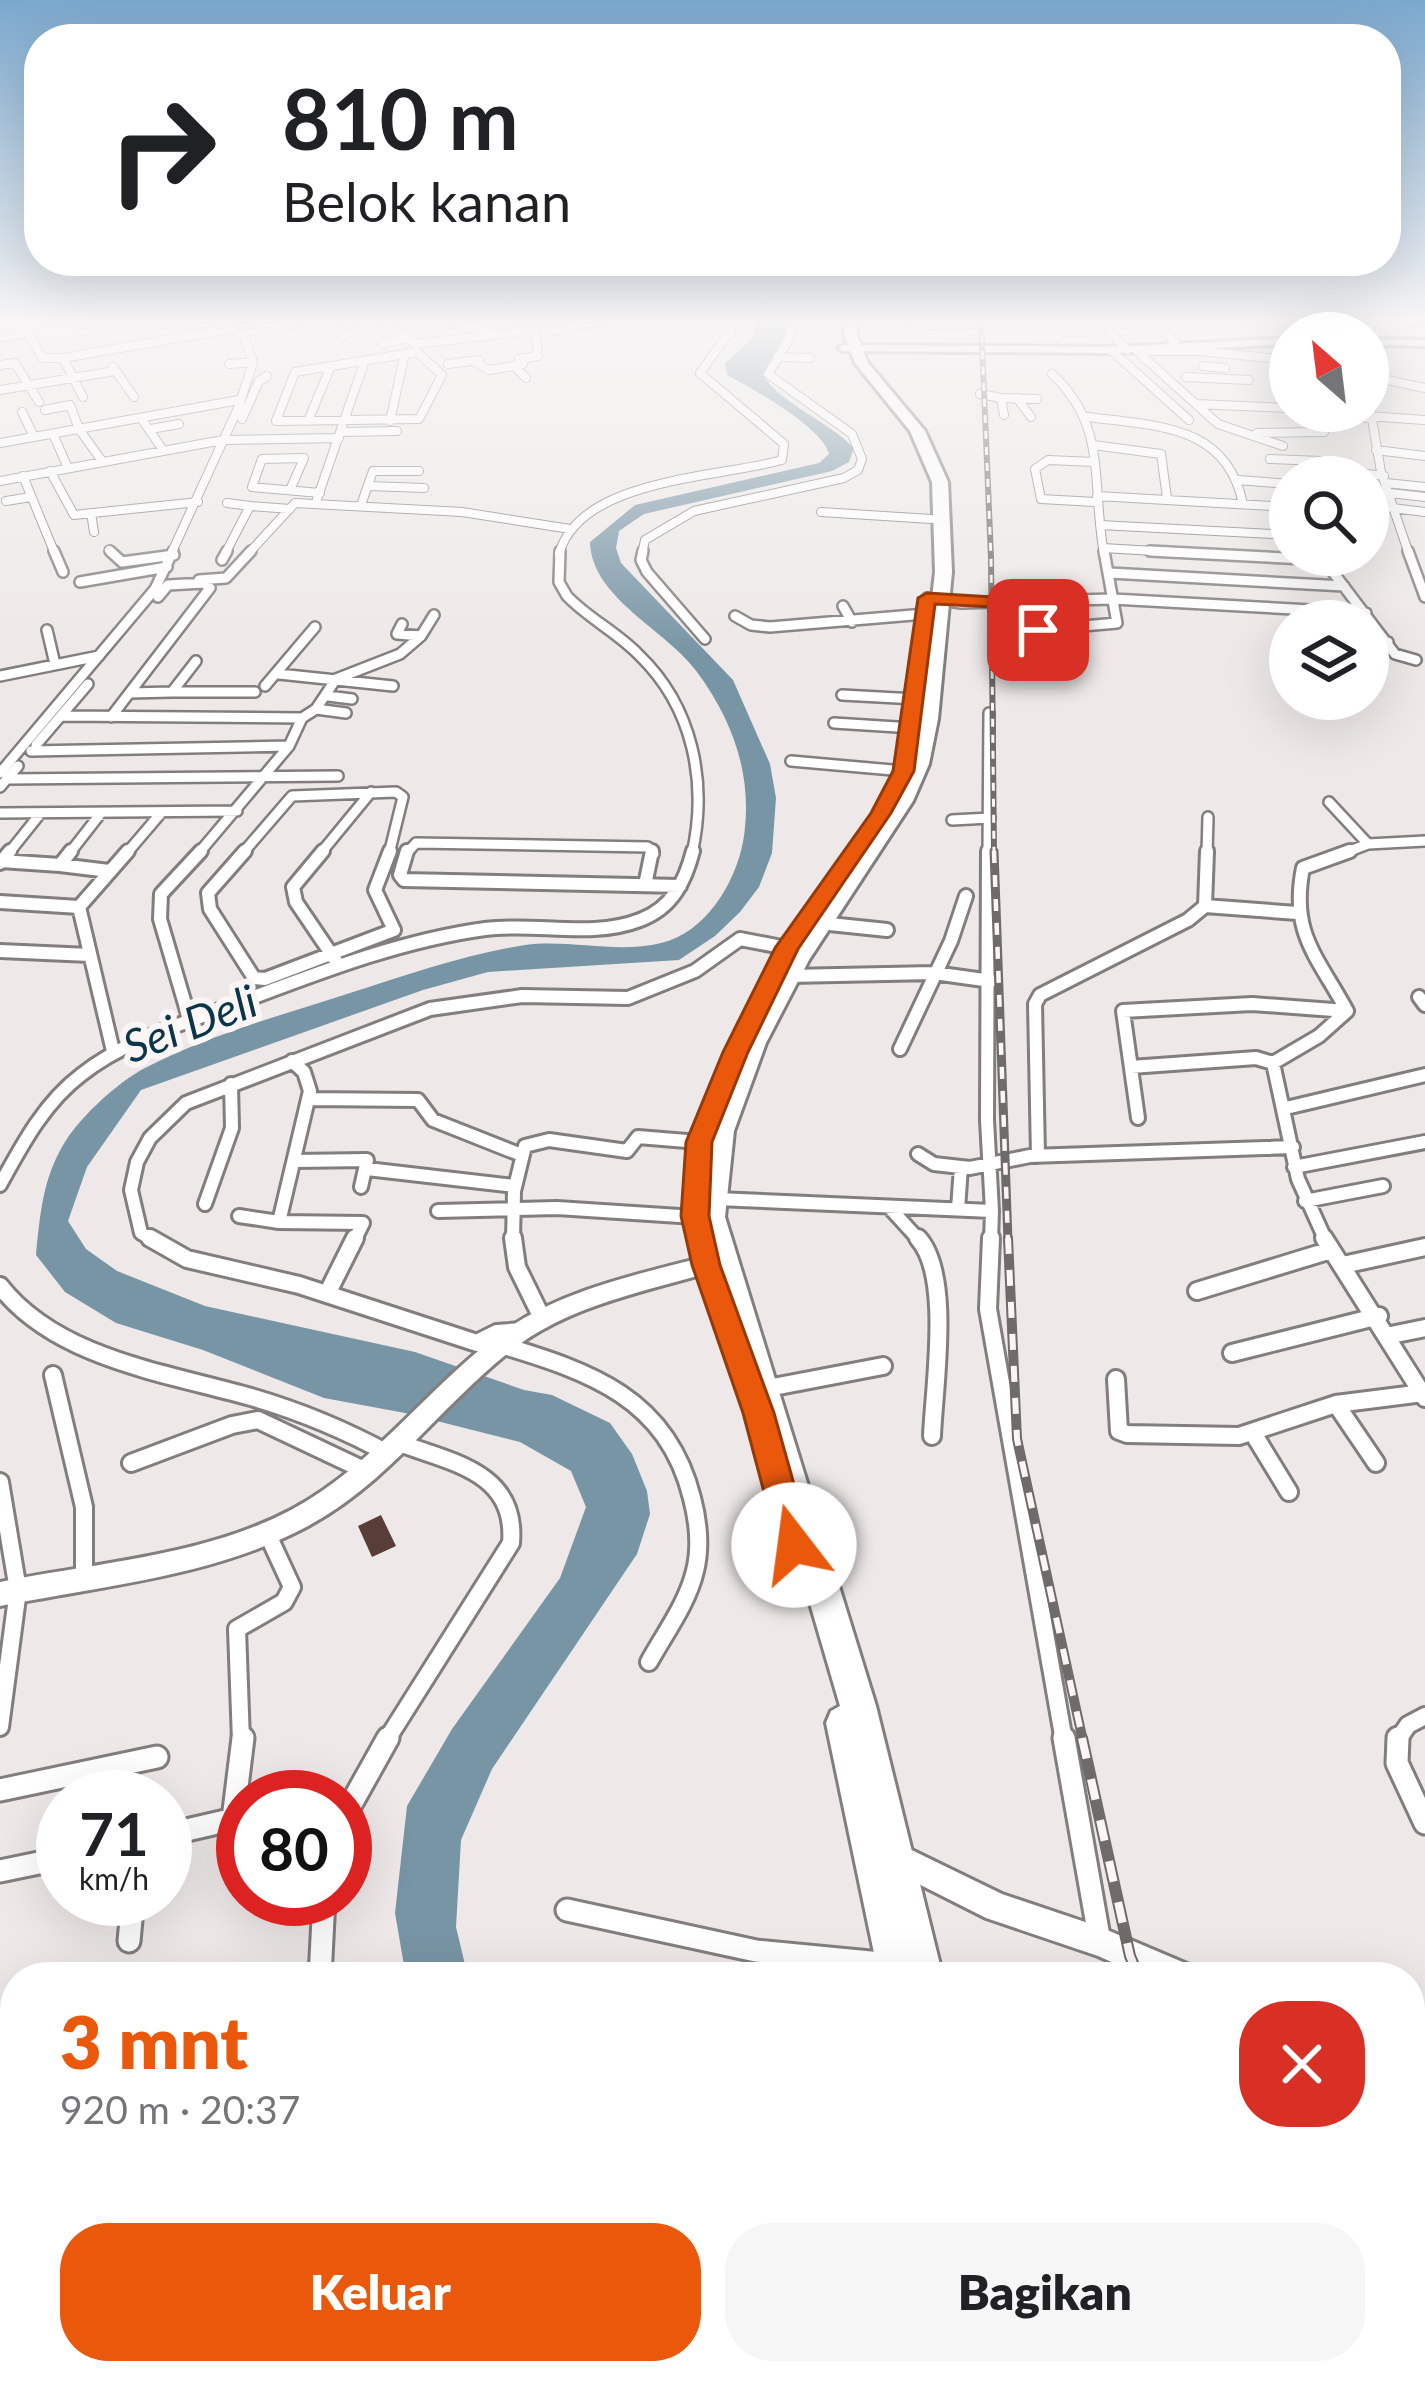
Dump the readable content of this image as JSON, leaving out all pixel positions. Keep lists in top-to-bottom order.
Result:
{
  "water": ["Sei Deli"],
  "north": "top left",
  "page": {
    "turn": ["810 m", "Belok kanan"],
    "speed": "71 km/h",
    "limit": "80",
    "heading": ["3 mnt", "920 m · 20:37"],
    "buttons": ["Keluar", "Bagikan"]
  }
}
